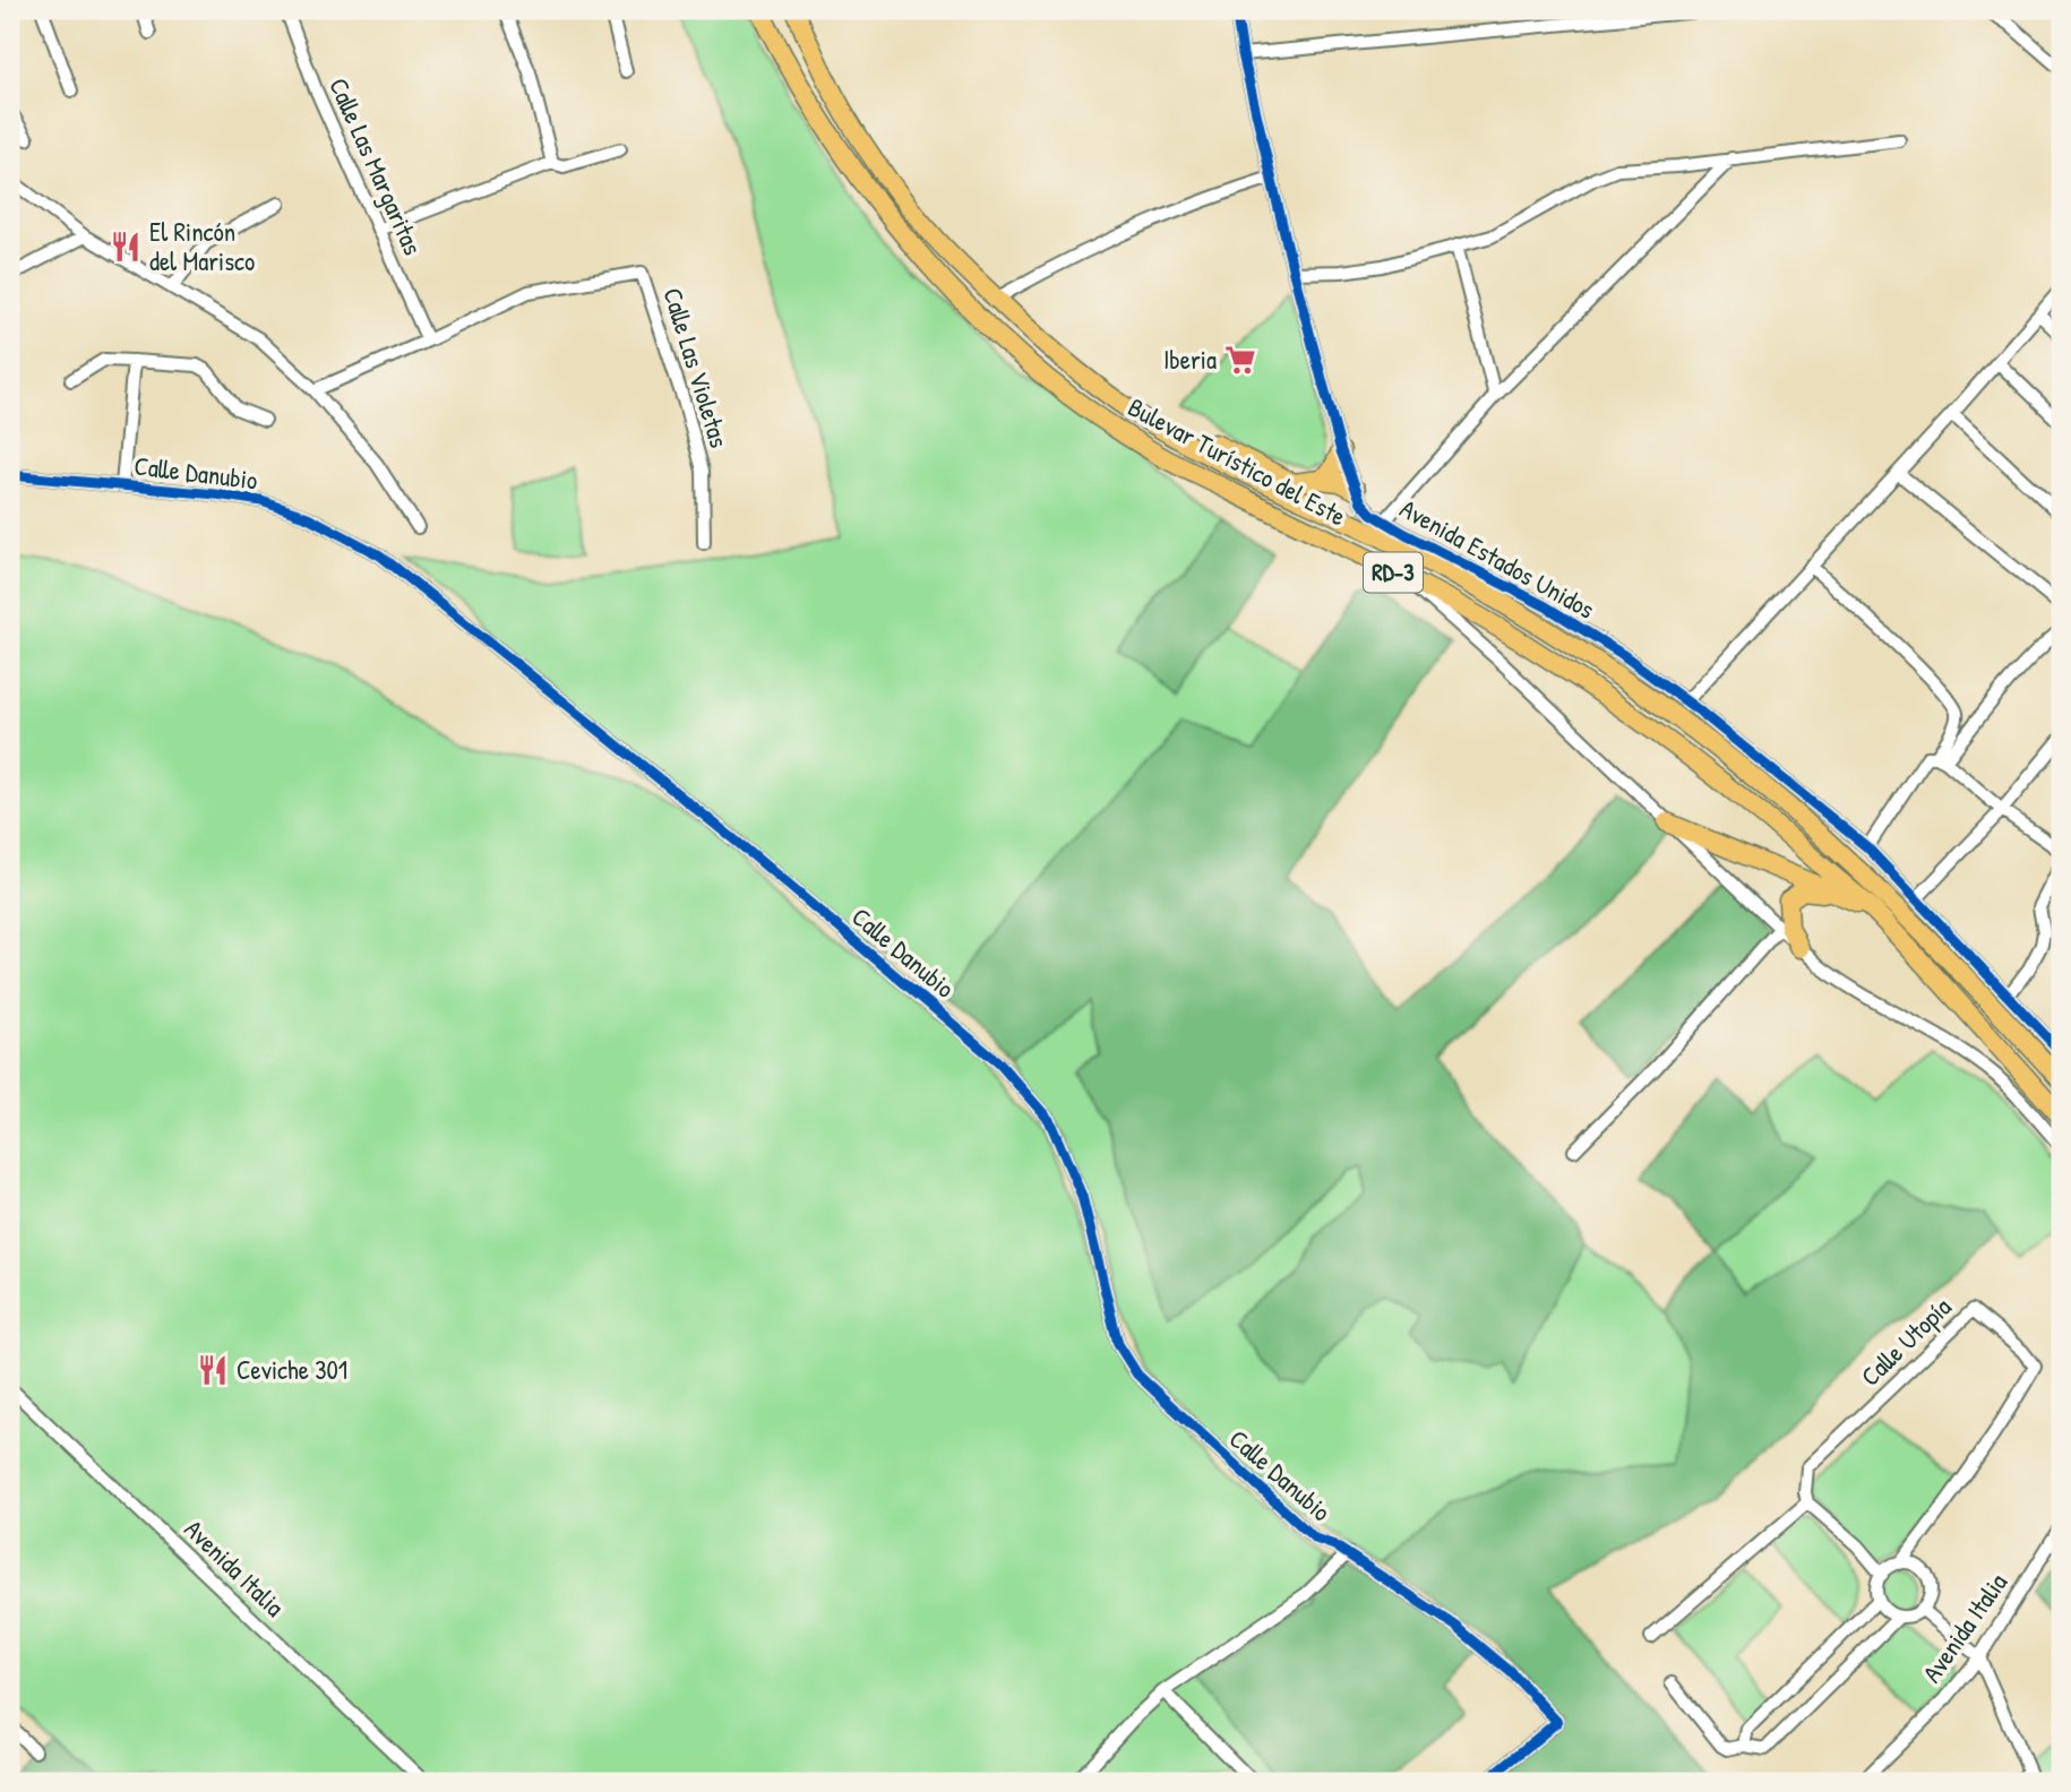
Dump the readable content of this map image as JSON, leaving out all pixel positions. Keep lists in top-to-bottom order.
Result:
{
  "streets": {
    "highway": ["Bulevar Turístico del Este", "RD-3"],
    "street": [
      "Calle Las Margaritas",
      "Calle Las Violetas",
      "Calle Danubio",
      "Avenida Estados Unidos",
      "Calle Utopía",
      "Avenida Italia"
    ]
  },
  "crossings": [
    ["Calle Las Margaritas", "Calle Las Violetas"]
  ],
  "places": {
    "restaurant": ["El Rincón del Marisco", "Ceviche 301"],
    "supermarket": ["Iberia"]
  }
}
